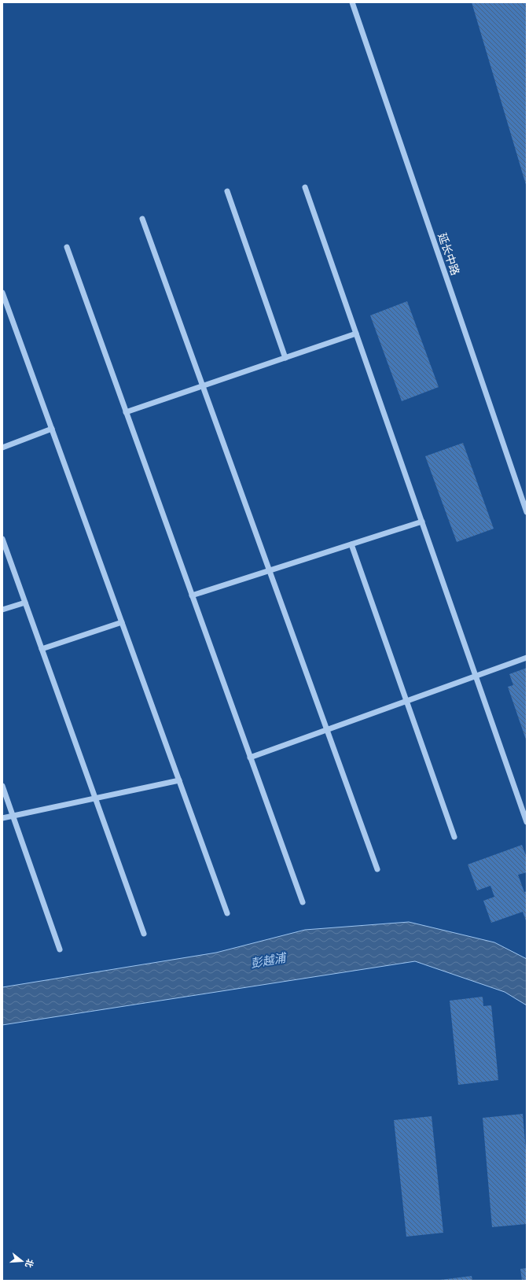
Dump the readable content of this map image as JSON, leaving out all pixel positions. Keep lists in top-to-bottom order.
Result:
{
  "streets": {
    "street": ["延长中路"]
  },
  "water": ["彭越浦"],
  "north": "right"
}
